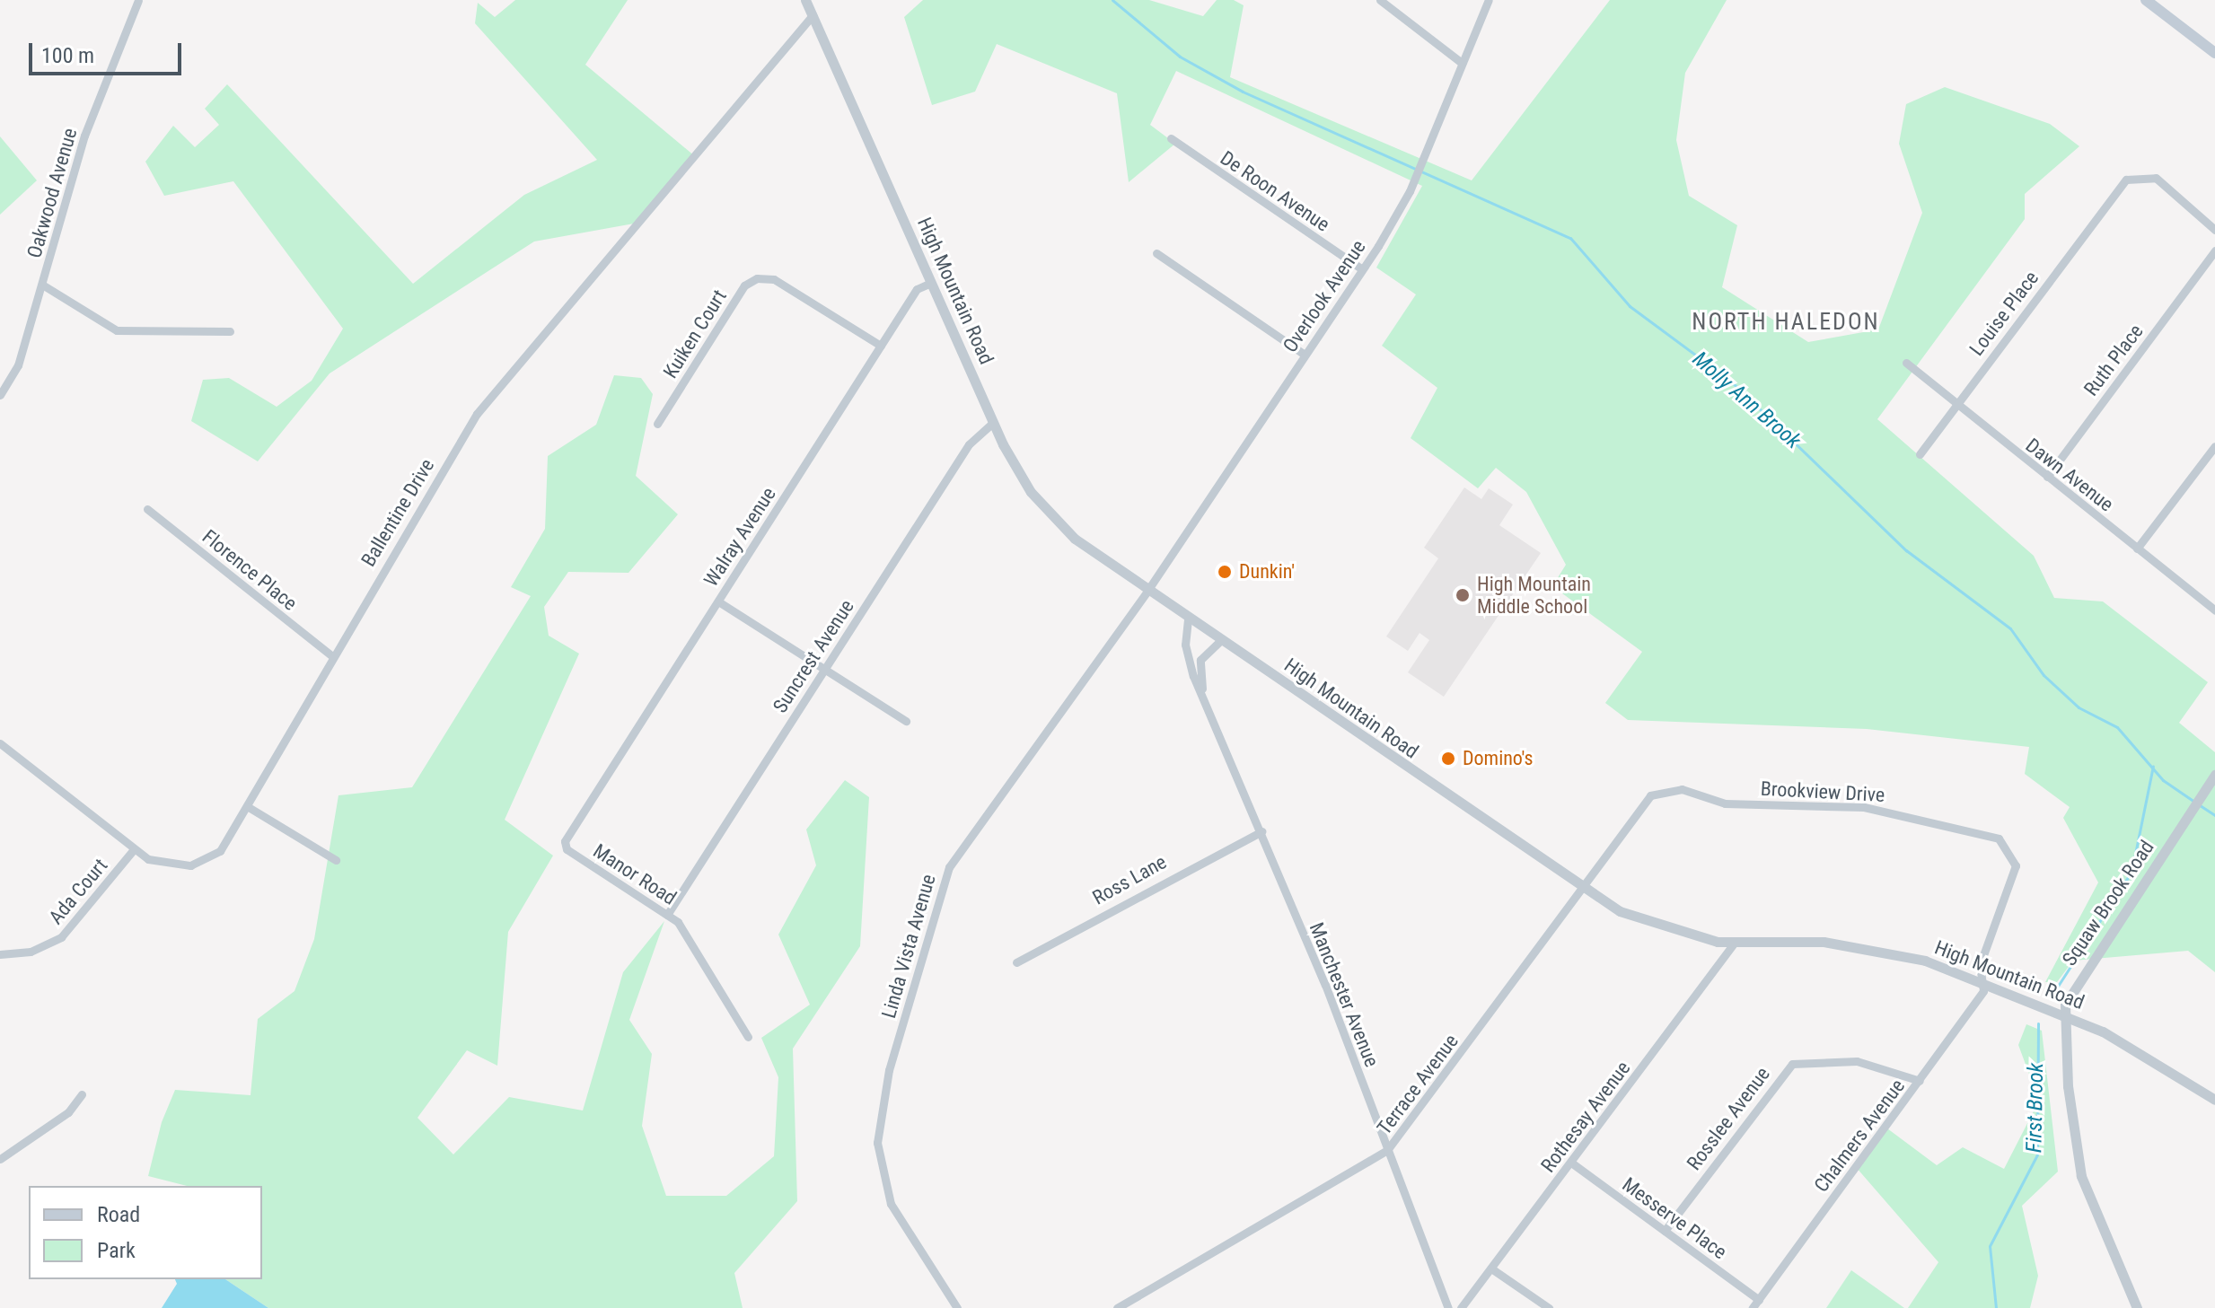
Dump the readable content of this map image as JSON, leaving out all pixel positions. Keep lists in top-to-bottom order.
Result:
{
  "streets": {
    "street": [
      "De Roon Avenue",
      "Oakwood Avenue",
      "High Mountain Road",
      "Overlook Avenue",
      "Louise Place",
      "Kuiken Court",
      "Ruth Place",
      "Dawn Avenue",
      "Ballentine Drive",
      "Walray Avenue",
      "Florence Place",
      "Suncrest Avenue",
      "Brookview Drive",
      "Manor Road",
      "Ross Lane",
      "Ada Court",
      "Squaw Brook Road",
      "Linda Vista Avenue",
      "Manchester Avenue",
      "Terrace Avenue",
      "Rothesay Avenue",
      "Rosslee Avenue",
      "Chalmers Avenue",
      "Messerve Place"
    ]
  },
  "crossings": [
    ["De Roon Avenue", "Overlook Avenue"],
    ["High Mountain Road", "Overlook Avenue"],
    ["High Mountain Road", "Ballentine Drive"],
    ["High Mountain Road", "Walray Avenue"],
    ["High Mountain Road", "Suncrest Avenue"],
    ["High Mountain Road", "Brookview Drive"],
    ["High Mountain Road", "Squaw Brook Road"],
    ["High Mountain Road", "Linda Vista Avenue"],
    ["High Mountain Road", "Manchester Avenue"],
    ["High Mountain Road", "Terrace Avenue"],
    ["High Mountain Road", "Rothesay Avenue"],
    ["High Mountain Road", "Chalmers Avenue"],
    ["Overlook Avenue", "Linda Vista Avenue"],
    ["Louise Place", "Dawn Avenue"],
    ["Kuiken Court", "Walray Avenue"],
    ["Ruth Place", "Dawn Avenue"],
    ["Ballentine Drive", "Florence Place"],
    ["Ballentine Drive", "Ada Court"],
    ["Walray Avenue", "Manor Road"],
    ["Suncrest Avenue", "Manor Road"],
    ["Brookview Drive", "Terrace Avenue"],
    ["Brookview Drive", "Chalmers Avenue"],
    ["Ross Lane", "Manchester Avenue"],
    ["Manchester Avenue", "Terrace Avenue"],
    ["Rothesay Avenue", "Messerve Place"],
    ["Rosslee Avenue", "Chalmers Avenue"],
    ["Rosslee Avenue", "Messerve Place"],
    ["Chalmers Avenue", "Messerve Place"]
  ],
  "districts": ["NORTH HALEDON"],
  "water": ["Molly Ann Brook", "First Brook"],
  "places": ["Dunkin'", "High Mountain Middle School", "Domino's"],
  "legend": ["Road", "Park"],
  "scale_bar": "100 m"
}
